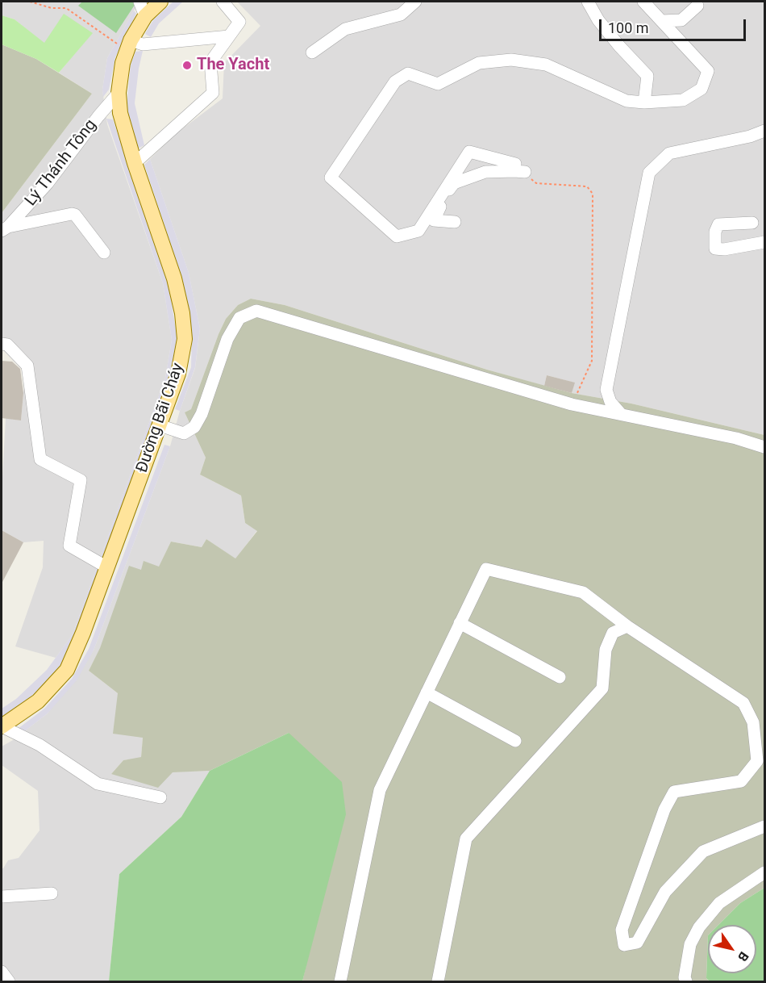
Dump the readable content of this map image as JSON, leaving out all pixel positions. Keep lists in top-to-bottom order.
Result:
{
  "streets": {
    "main road": ["Đường Bãi Cháy"],
    "street": ["Lý Thánh Tông"]
  },
  "crossings": [
    ["Lý Thánh Tông", "Đường Bãi Cháy"]
  ],
  "places": ["The Yacht"],
  "scale_bar": "100 m",
  "north": "bottom right"
}
